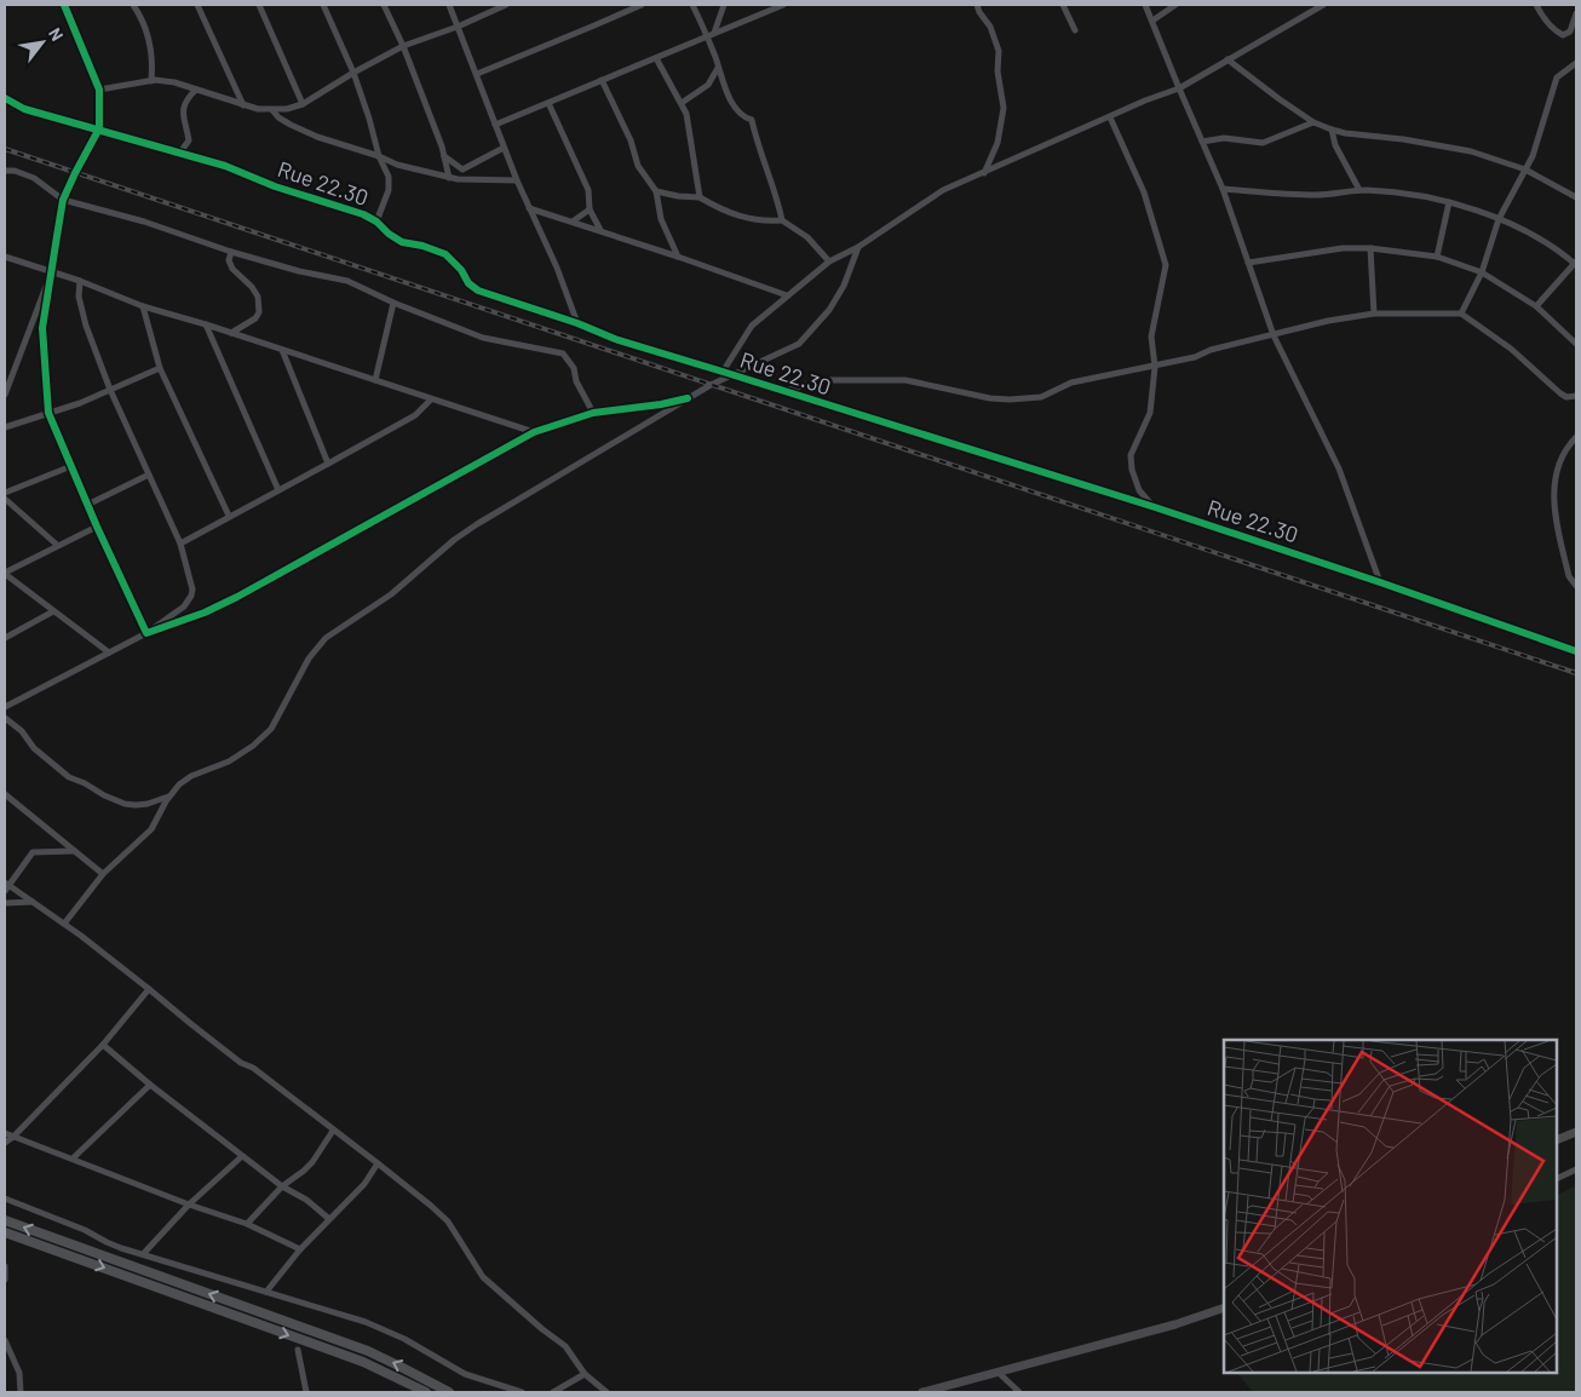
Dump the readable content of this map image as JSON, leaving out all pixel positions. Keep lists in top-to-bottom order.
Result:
{
  "streets": {
    "street": ["Rue 22.30"]
  },
  "north": "top right"
}
